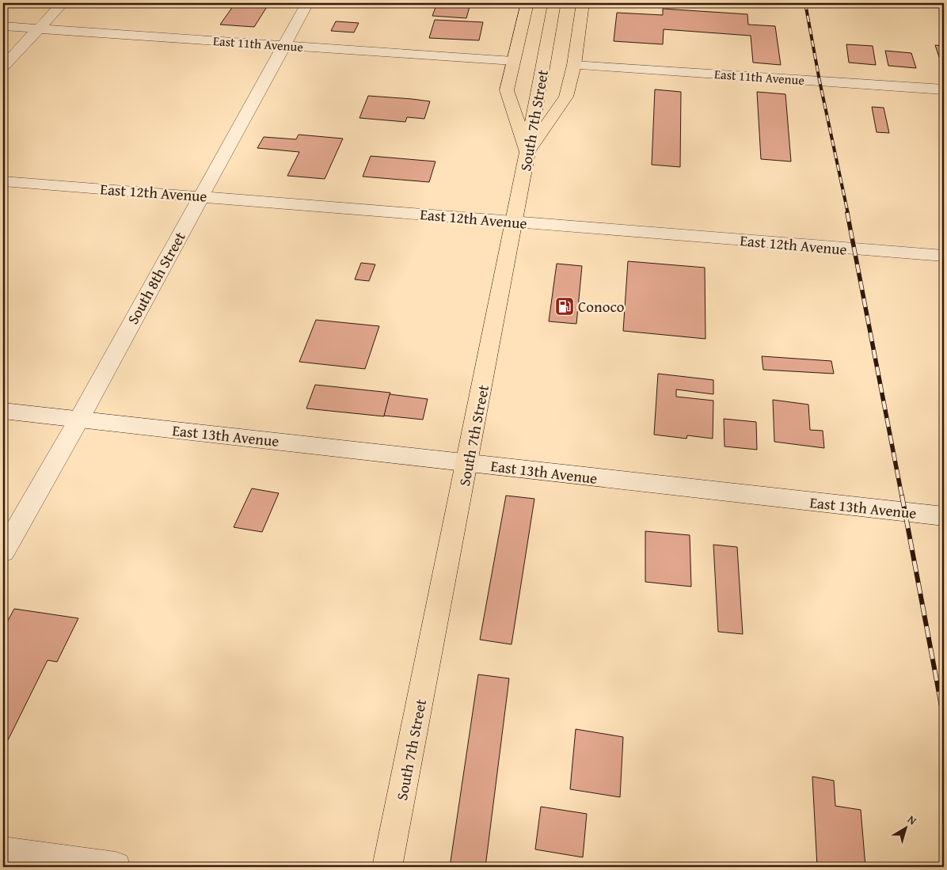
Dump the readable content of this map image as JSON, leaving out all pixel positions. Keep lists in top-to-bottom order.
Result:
{
  "streets": {
    "main road": ["South 7th Street"],
    "street": [
      "East 11th Avenue",
      "East 12th Avenue",
      "South 8th Street",
      "East 13th Avenue"
    ]
  },
  "crossings": [
    ["East 11th Avenue", "South 8th Street"],
    ["South 7th Street", "East 12th Avenue"],
    ["South 7th Street", "East 13th Avenue"],
    ["East 12th Avenue", "South 8th Street"],
    ["South 8th Street", "East 13th Avenue"]
  ],
  "places": {
    "fuel station": ["Conoco"]
  },
  "north": "top right"
}
